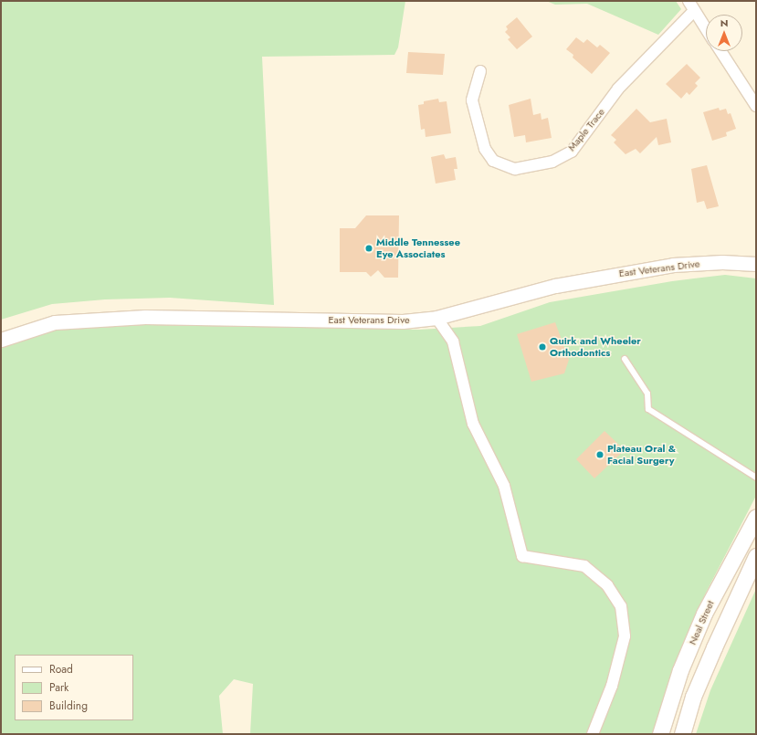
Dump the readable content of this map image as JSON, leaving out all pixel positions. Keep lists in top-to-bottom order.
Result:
{
  "streets": {
    "main road": ["Neal Street"],
    "street": ["Maple Trace", "East Veterans Drive"]
  },
  "places": ["Middle Tennessee Eye Associates", "Quirk and Wheeler Orthodontics", "Plateau Oral & Facial Surgery"],
  "legend": ["Road", "Park", "Building"],
  "north": "top"
}
